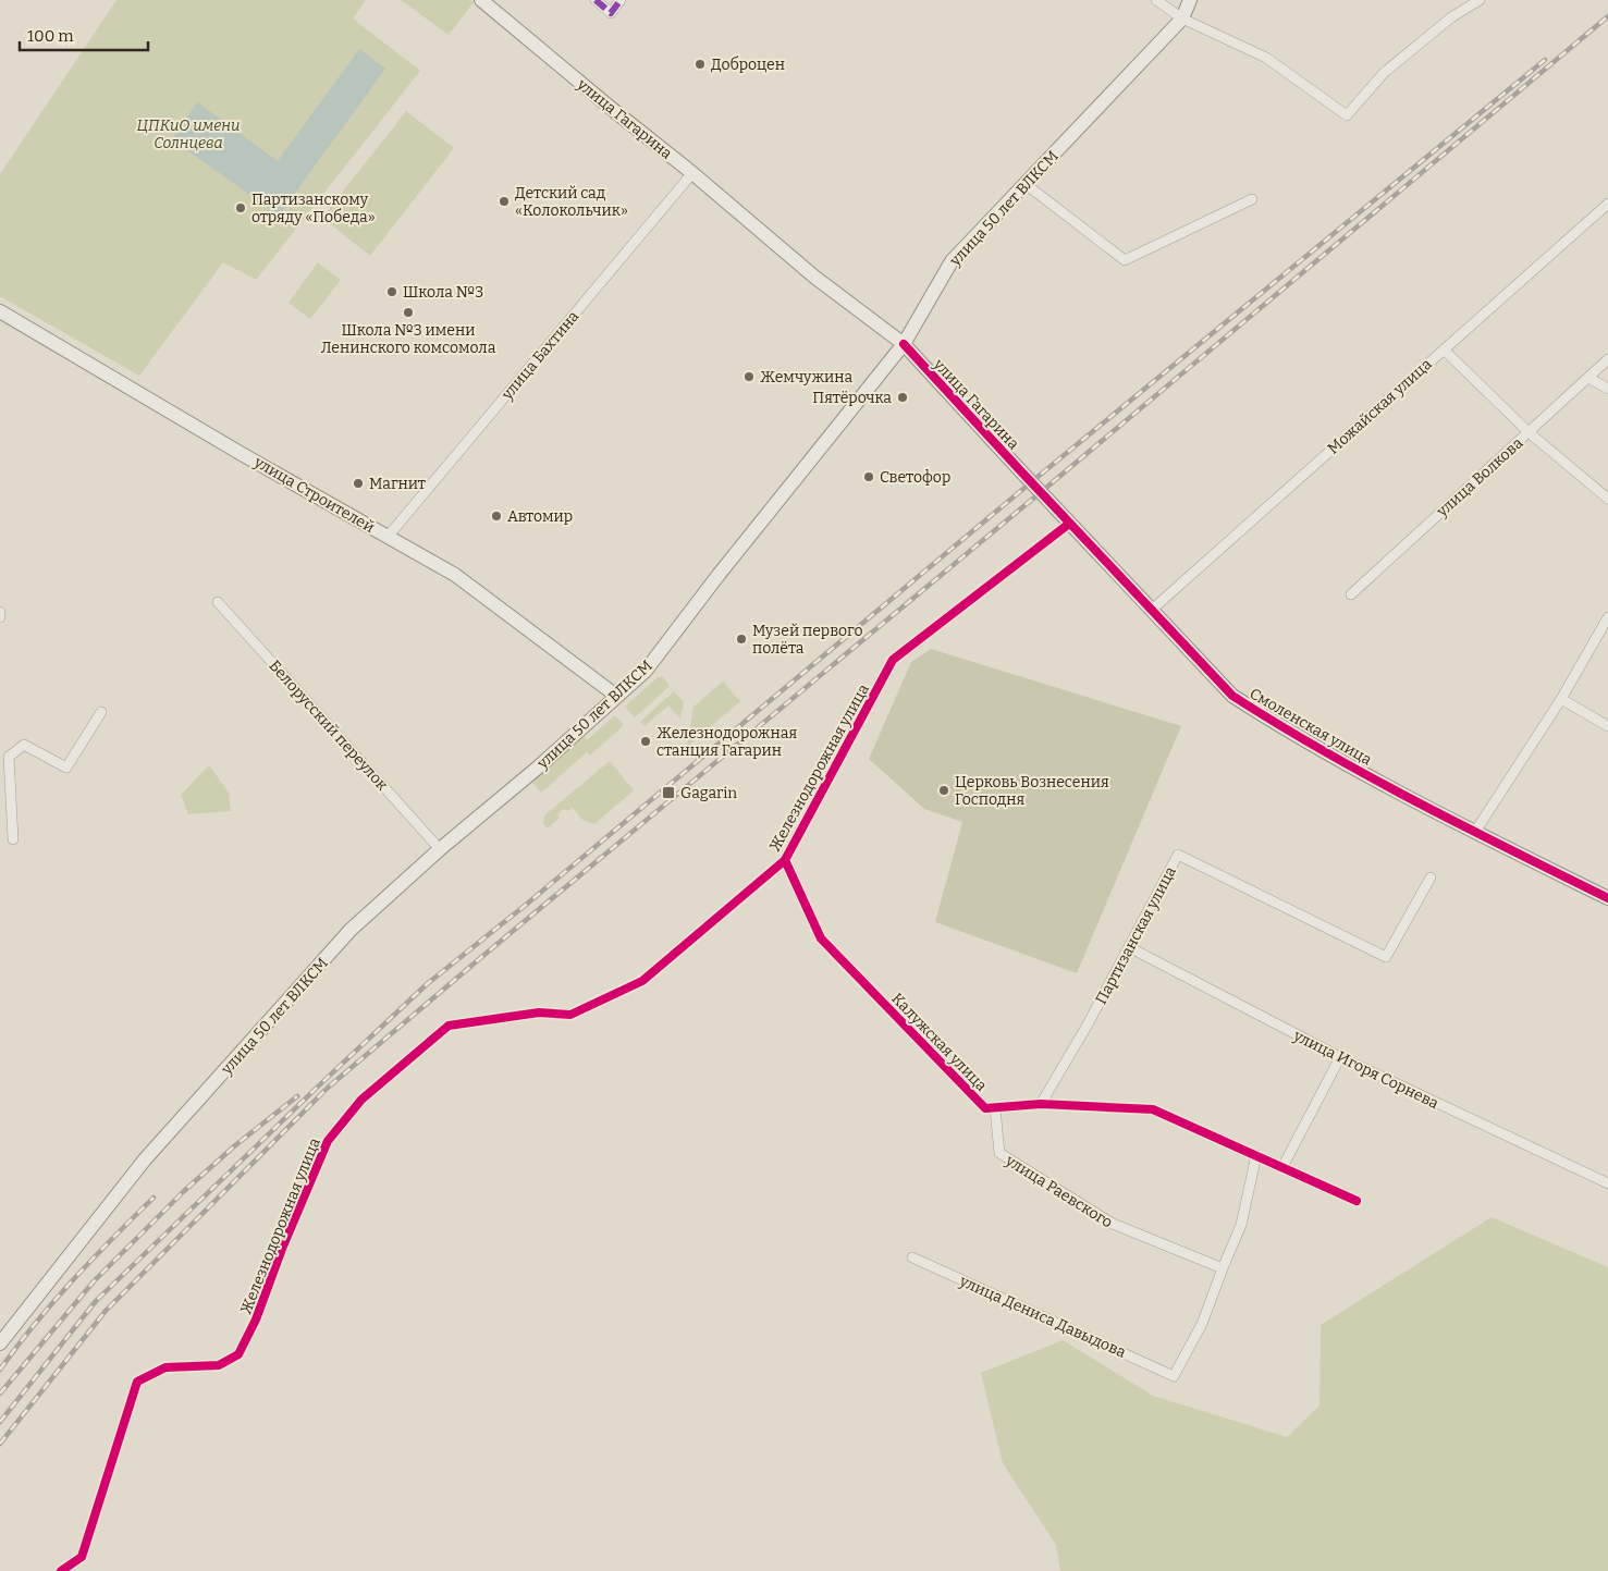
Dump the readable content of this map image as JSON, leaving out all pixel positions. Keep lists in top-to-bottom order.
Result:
{
  "streets": {
    "main road": [
      "улица Гагарина",
      "улица 50 лет ВЛКСМ",
      "улица Строителей",
      "Смоленская улица"
    ],
    "street": [
      "улица Бахтина",
      "Можайская улица",
      "улица Волкова",
      "Белорусский переулок",
      "Железнодорожная улица",
      "Партизанская улица",
      "Калужская улица",
      "улица Игоря Сорнева",
      "улица Раевского",
      "улица Дениса Давыдова"
    ]
  },
  "crossings": [
    ["улица Гагарина", "улица 50 лет ВЛКСМ"],
    ["улица Гагарина", "улица Бахтина"],
    ["улица Гагарина", "Смоленская улица"],
    ["улица 50 лет ВЛКСМ", "улица Строителей"],
    ["улица 50 лет ВЛКСМ", "Белорусский переулок"],
    ["улица Бахтина", "улица Строителей"],
    ["Можайская улица", "Смоленская улица"],
    ["Смоленская улица", "Железнодорожная улица"],
    ["Железнодорожная улица", "Калужская улица"],
    ["Партизанская улица", "Калужская улица"],
    ["Партизанская улица", "улица Игоря Сорнева"],
    ["Калужская улица", "улица Раевского"],
    ["улица Раевского", "улица Дениса Давыдова"]
  ],
  "parks": ["ЦПКиО имени Солнцева"],
  "places": {
    "other": [
      "Доброцен",
      "Детский сад «Колокольчик»",
      "Партизанскому отряду «Победа»",
      "Школа №3",
      "Школа №3 имени Ленинского комсомола",
      "Жемчужина",
      "Пятёрочка",
      "Светофор",
      "Магнит",
      "Автомир",
      "Музей первого полёта",
      "Железнодорожная станция Гагарин",
      "Церковь Вознесения Господня"
    ],
    "transit": ["Gagarin"]
  },
  "scale_bar": "100 m"
}
